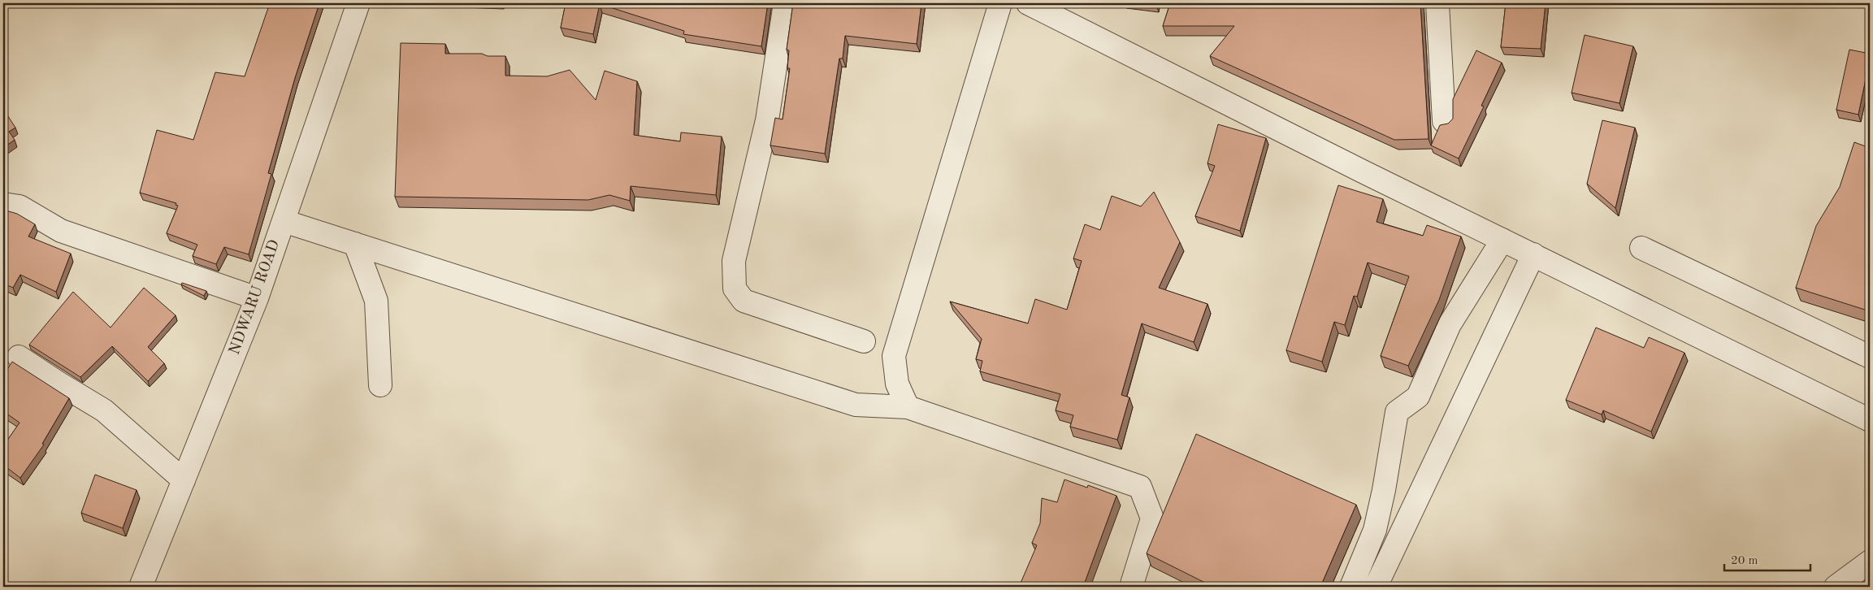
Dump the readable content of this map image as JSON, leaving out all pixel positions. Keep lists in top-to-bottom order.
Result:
{
  "streets": {
    "street": ["NDWARU ROAD"]
  },
  "scale_bar": "20 m"
}
